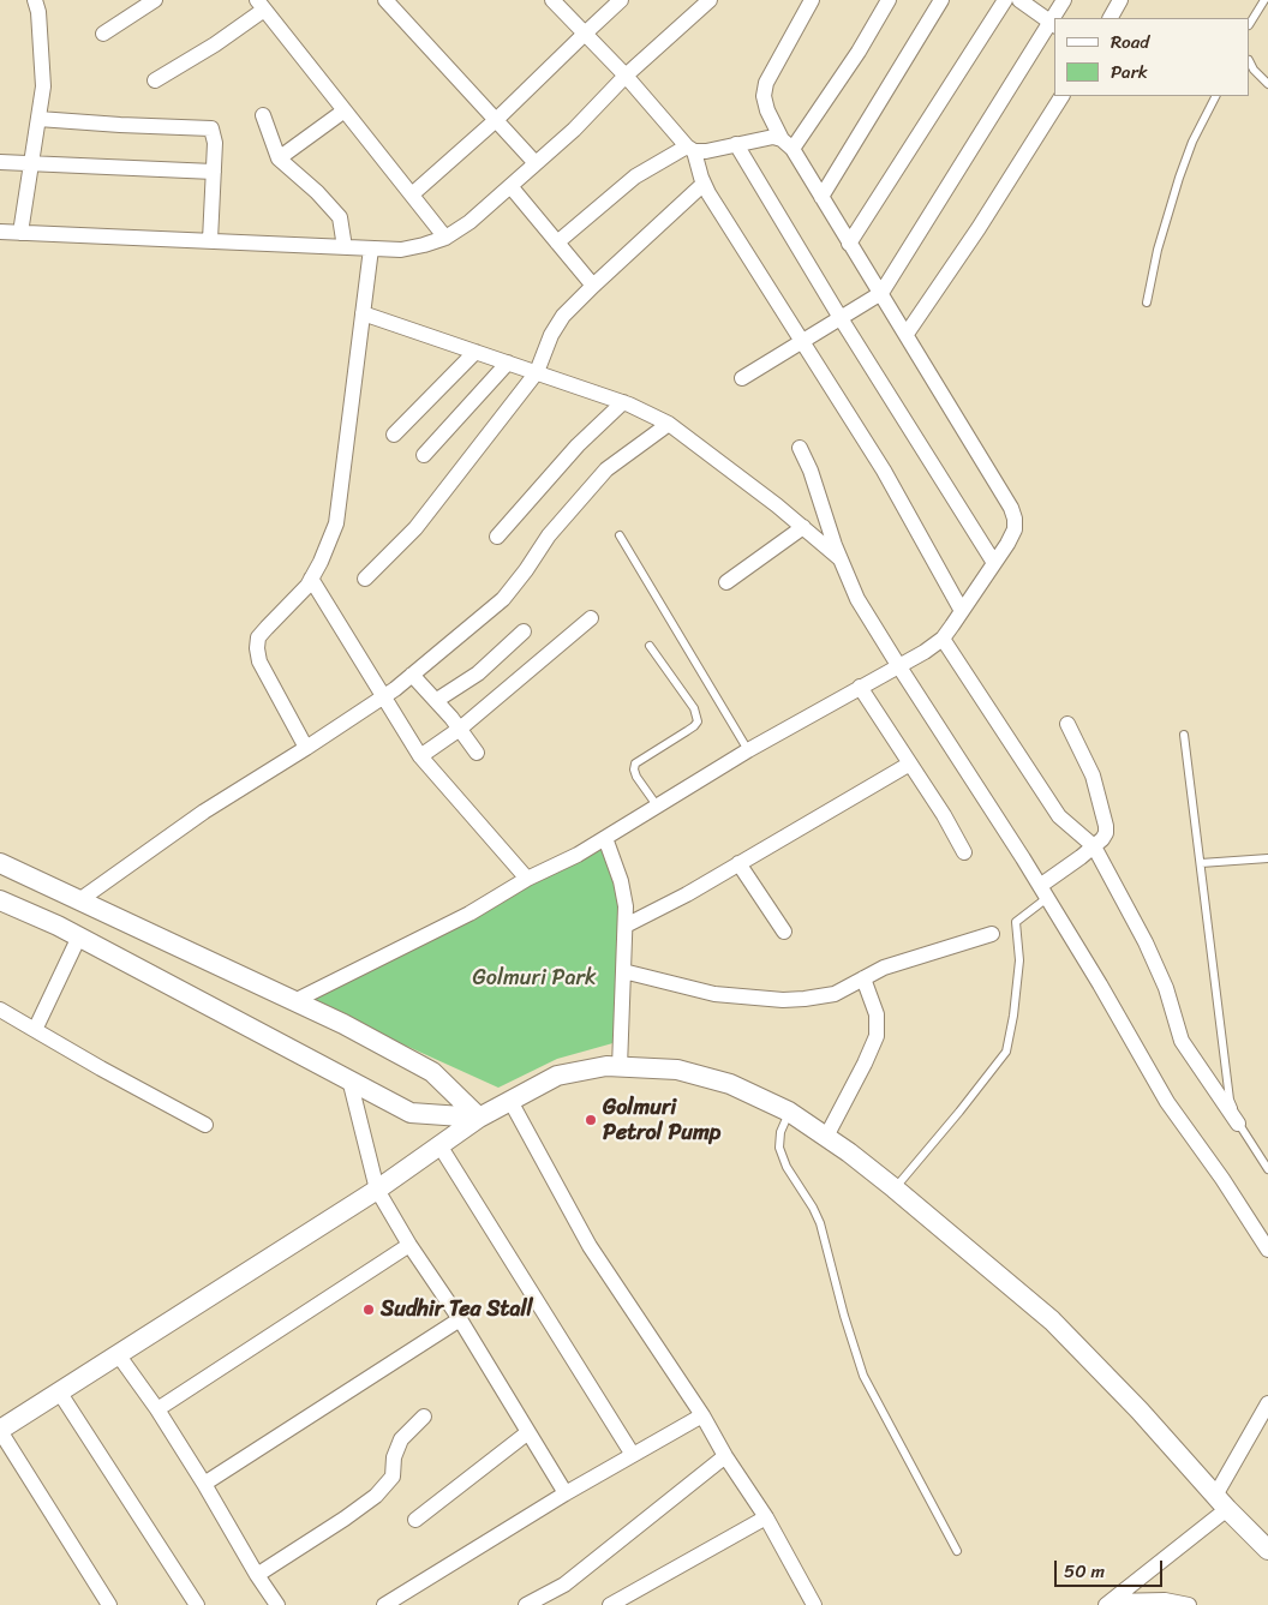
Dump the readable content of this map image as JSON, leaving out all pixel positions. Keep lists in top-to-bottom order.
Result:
{
  "parks": ["Golmuri Park"],
  "places": ["Golmuri Petrol Pump", "Sudhir Tea Stall"],
  "legend": ["Road", "Park"],
  "scale_bar": "50 m"
}
